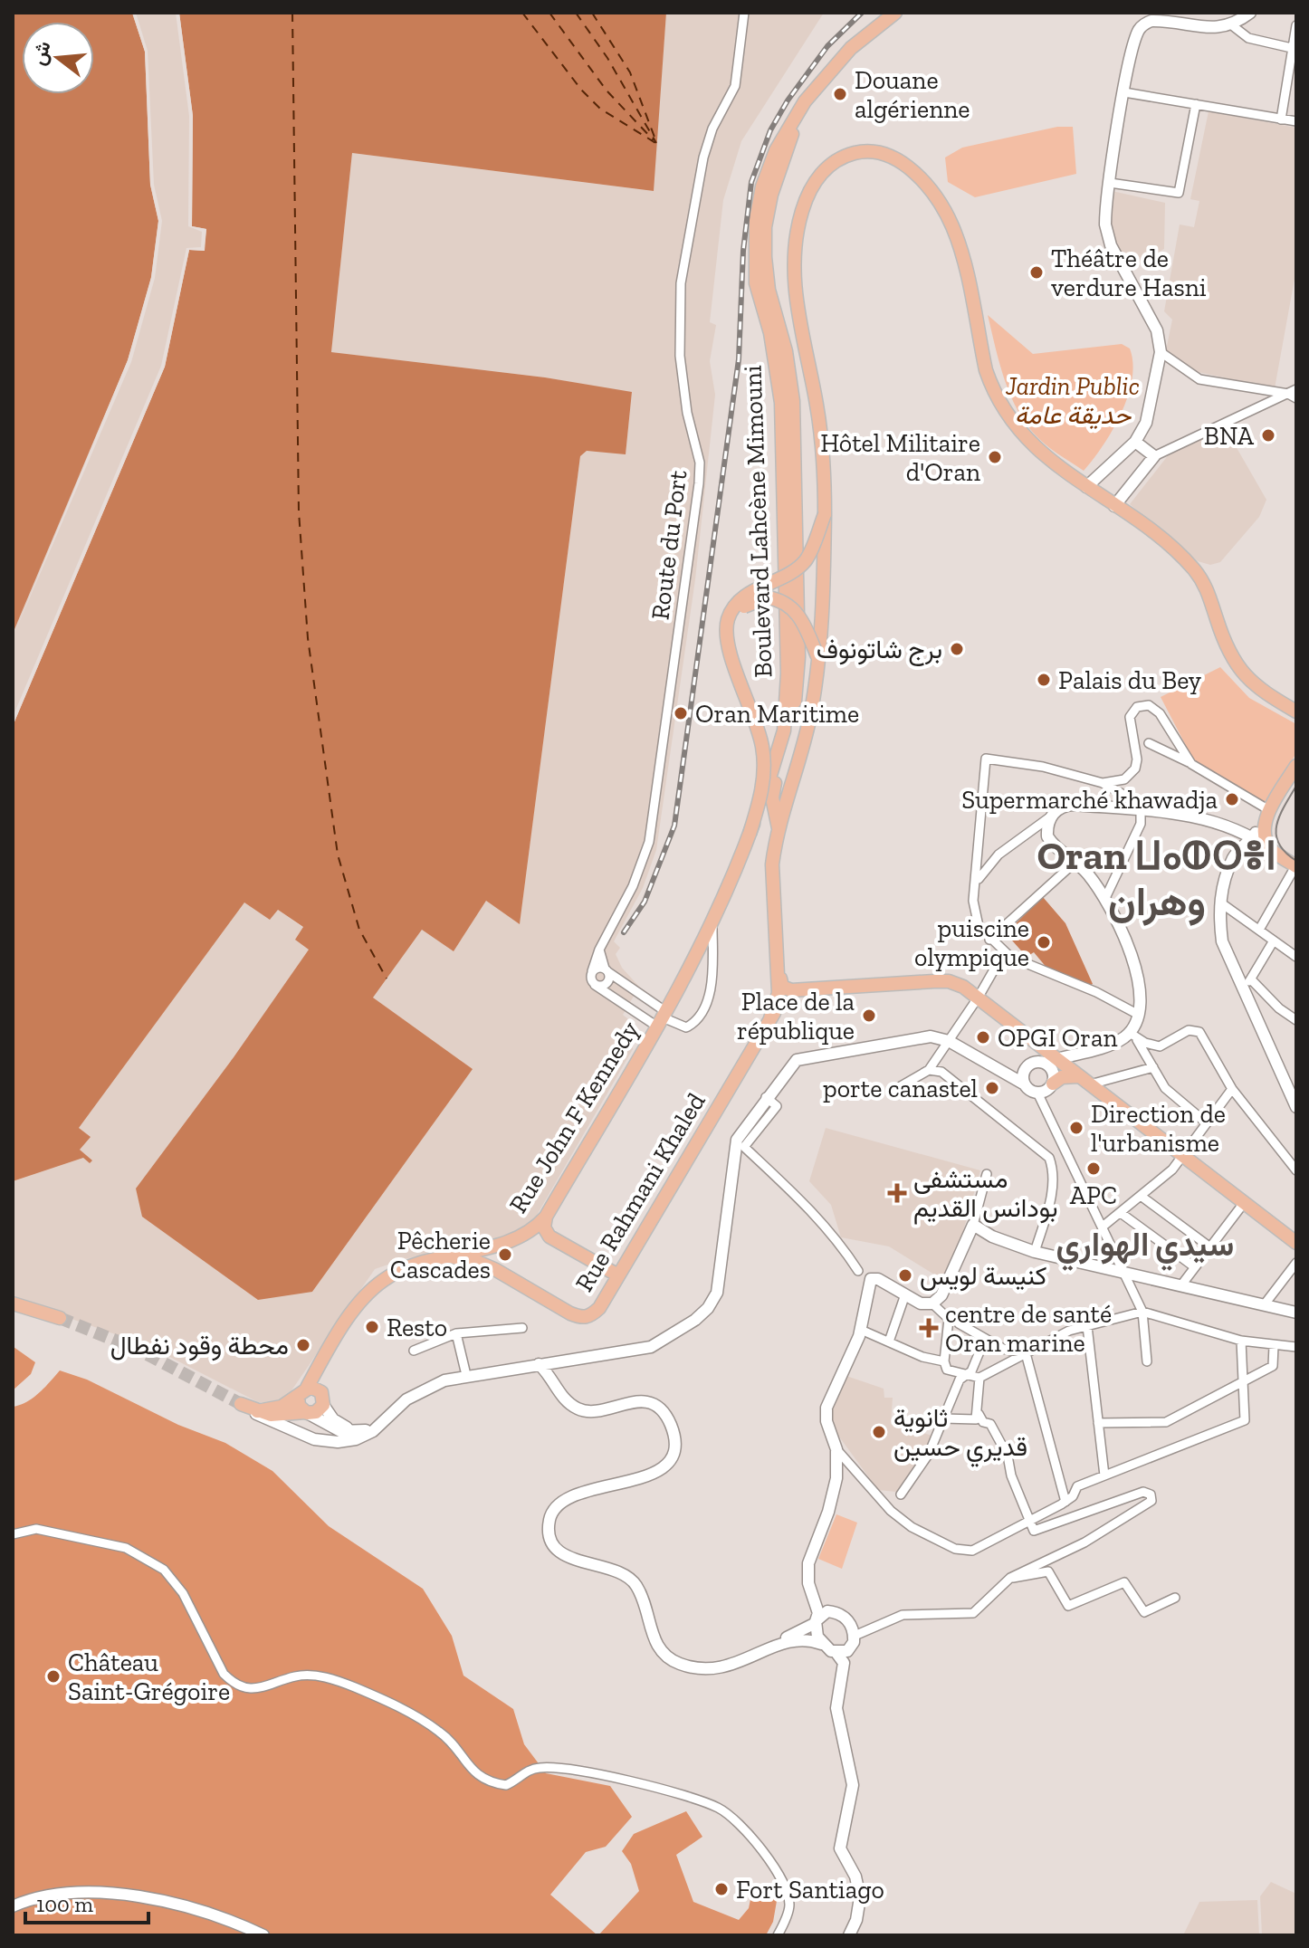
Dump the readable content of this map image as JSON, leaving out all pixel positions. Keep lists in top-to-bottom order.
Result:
{
  "streets": {
    "main road": ["Boulevard Lahcène Mimouni", "Rue John F Kennedy", "Rue Rahmani Khaled"],
    "street": ["Route du Port"]
  },
  "crossings": [
    ["Boulevard Lahcène Mimouni", "Rue John F Kennedy"],
    ["Rue John F Kennedy", "Rue Rahmani Khaled"]
  ],
  "districts": ["Oran ⵡⴰⵀⵔⴻⵏ وهران", "سيدي الهواري"],
  "parks": ["Jardin Public حديقة عامة"],
  "places": {
    "other": [
      "Douane algérienne",
      "Théâtre de verdure Hasni",
      "BNA",
      "Hôtel Militaire d'Oran",
      "برج شاتونوف",
      "Palais du Bey",
      "Oran Maritime",
      "Supermarché khawadja",
      "puiscine olympique",
      "Place de la république",
      "OPGI Oran",
      "porte canastel",
      "Direction de l'urbanisme",
      "APC",
      "Pêcherie Cascades",
      "كنيسة لويس",
      "Resto",
      "محطة وقود نفطال",
      "ثانوية قديري حسين",
      "Château Saint-Grégoire",
      "Fort Santiago"
    ],
    "health": ["مستشفى بودانس القديم", "centre de santé Oran marine"]
  },
  "scale_bar": "100 m",
  "north": "left"
}
